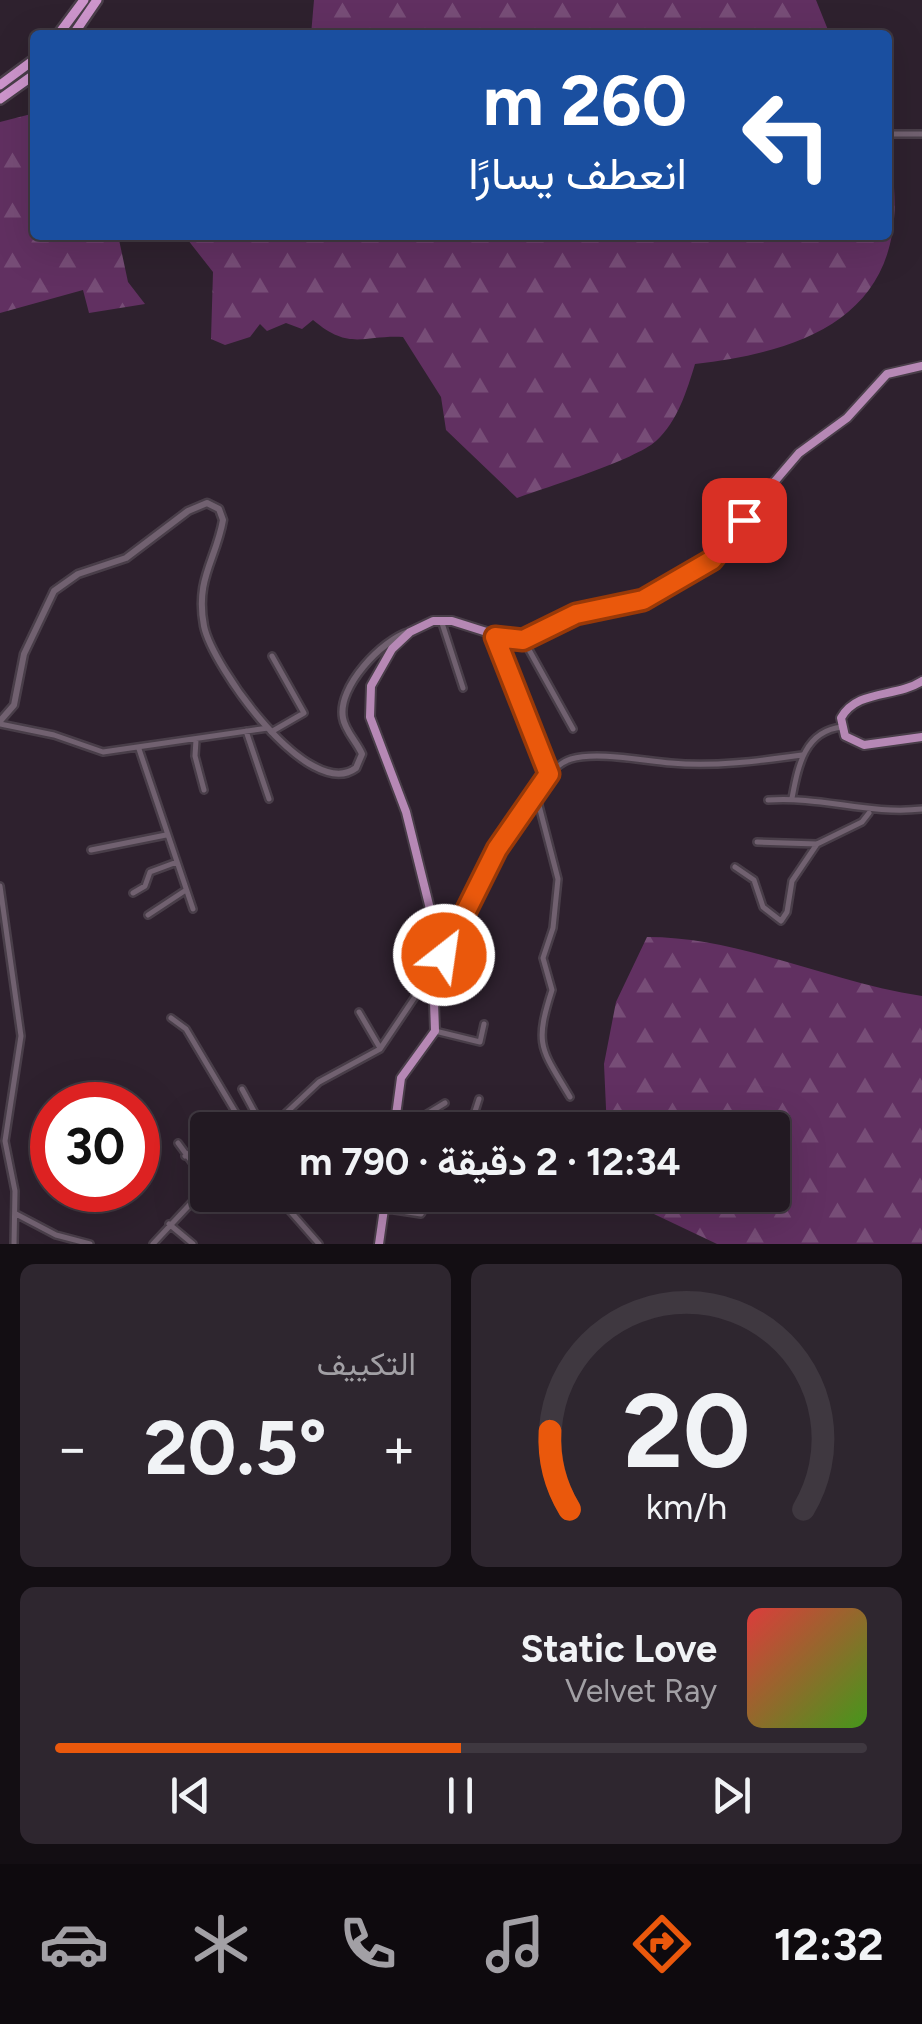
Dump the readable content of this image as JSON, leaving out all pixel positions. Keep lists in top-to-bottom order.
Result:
{
  "page": {
    "turn": ["260 m", "انعطف يسارًا"],
    "limit": "30",
    "trip": "12:34 · 2 دقيقة · 790 m",
    "tile": "التكييف",
    "heat": ["−", "20.5°", "+"],
    "song": ["Static Love", "Velvet Ray"],
    "tabs": "12:32",
    "gauge": ["20", "km/h"]
  }
}
